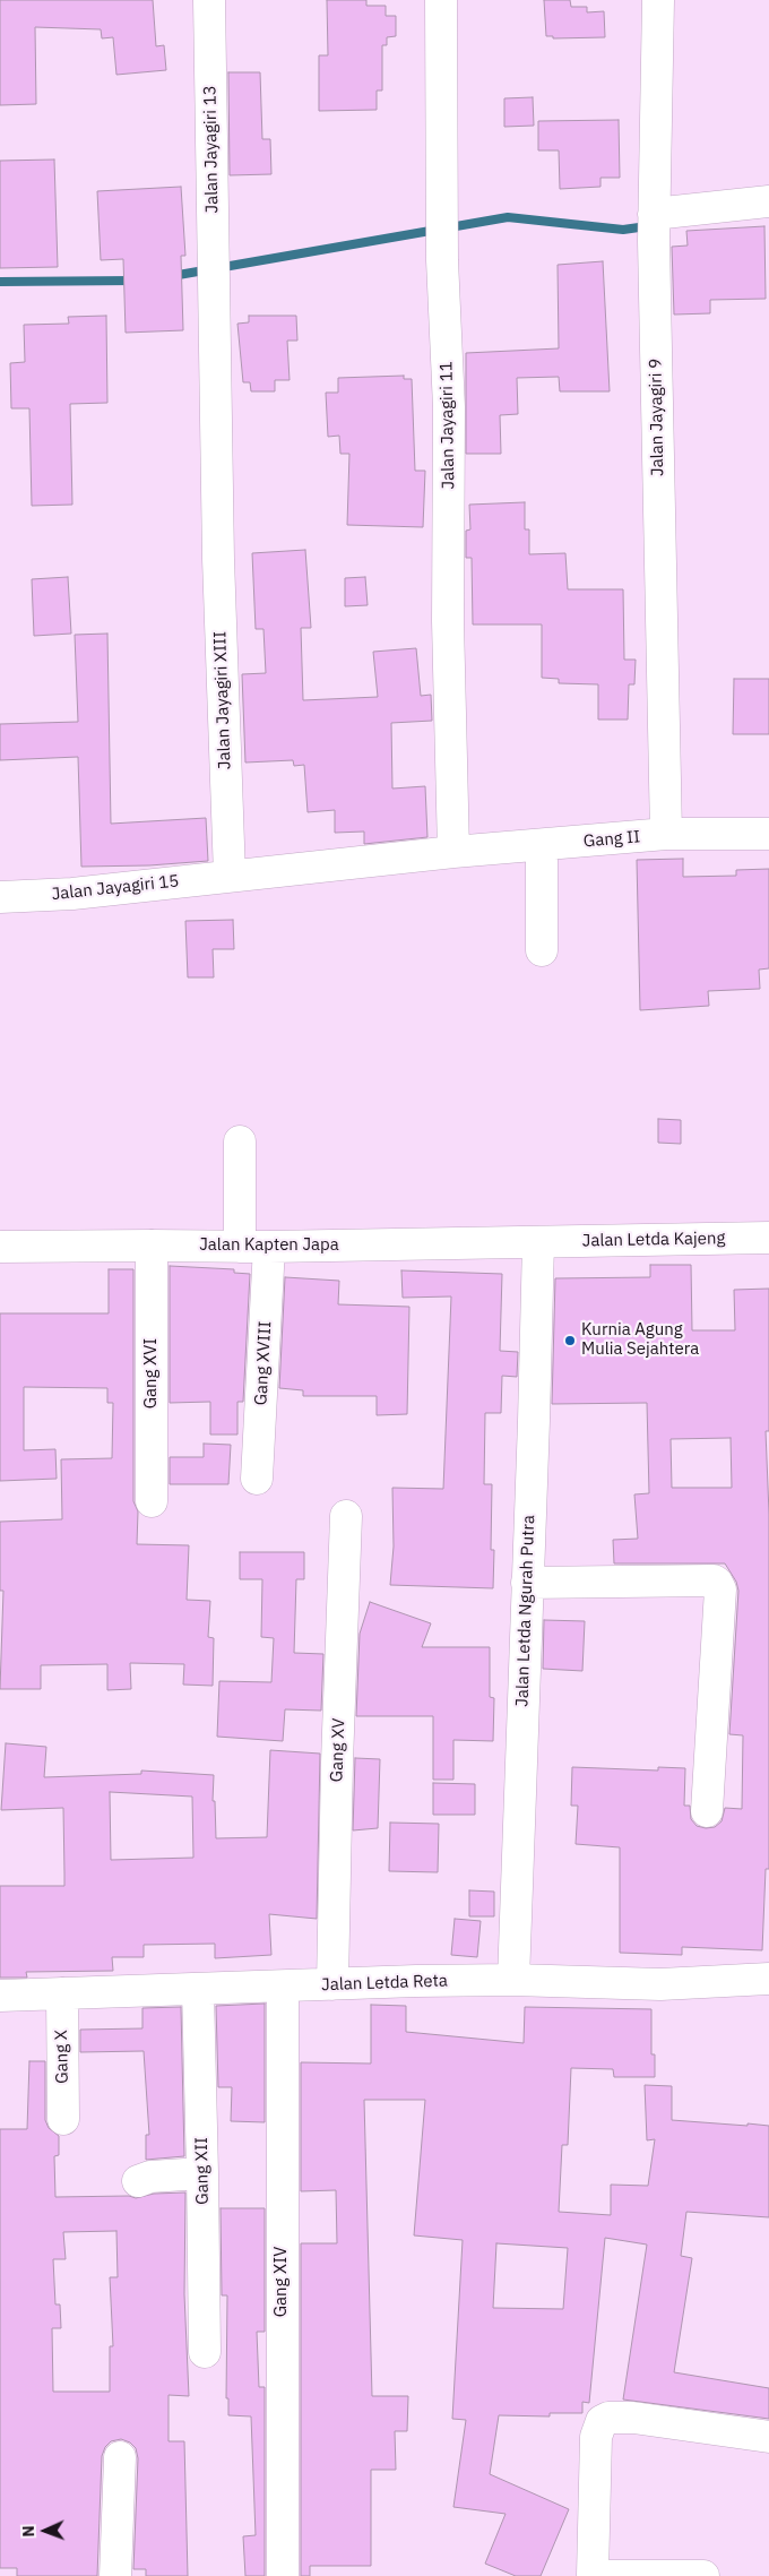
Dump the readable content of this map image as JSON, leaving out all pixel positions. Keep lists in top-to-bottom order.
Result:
{
  "streets": {
    "street": [
      "Jalan Jayagiri 13",
      "Jalan Jayagiri 9",
      "Jalan Jayagiri 11",
      "Jalan Jayagiri XIII",
      "Gang II",
      "Jalan Jayagiri 15",
      "Jalan Letda Kajeng",
      "Jalan Kapten Japa",
      "Gang XVIII",
      "Gang XVI",
      "Jalan Letda Ngurah Putra",
      "Gang XV",
      "Jalan Letda Reta",
      "Gang X",
      "Gang XII",
      "Gang XIV"
    ]
  },
  "crossings": [
    ["Jalan Jayagiri 13", "Jalan Jayagiri XIII"],
    ["Jalan Jayagiri 9", "Gang II"],
    ["Jalan Jayagiri 11", "Gang II"],
    ["Jalan Jayagiri XIII", "Jalan Jayagiri 15"],
    ["Jalan Letda Kajeng", "Jalan Kapten Japa"],
    ["Jalan Letda Kajeng", "Jalan Letda Ngurah Putra"],
    ["Jalan Kapten Japa", "Gang XVIII"],
    ["Jalan Kapten Japa", "Gang XVI"],
    ["Jalan Kapten Japa", "Jalan Letda Ngurah Putra"],
    ["Jalan Letda Ngurah Putra", "Jalan Letda Reta"],
    ["Gang XV", "Jalan Letda Reta"],
    ["Jalan Letda Reta", "Gang X"],
    ["Jalan Letda Reta", "Gang XII"],
    ["Jalan Letda Reta", "Gang XIV"]
  ],
  "places": ["Kurnia Agung Mulia Sejahtera"],
  "north": "left"
}
